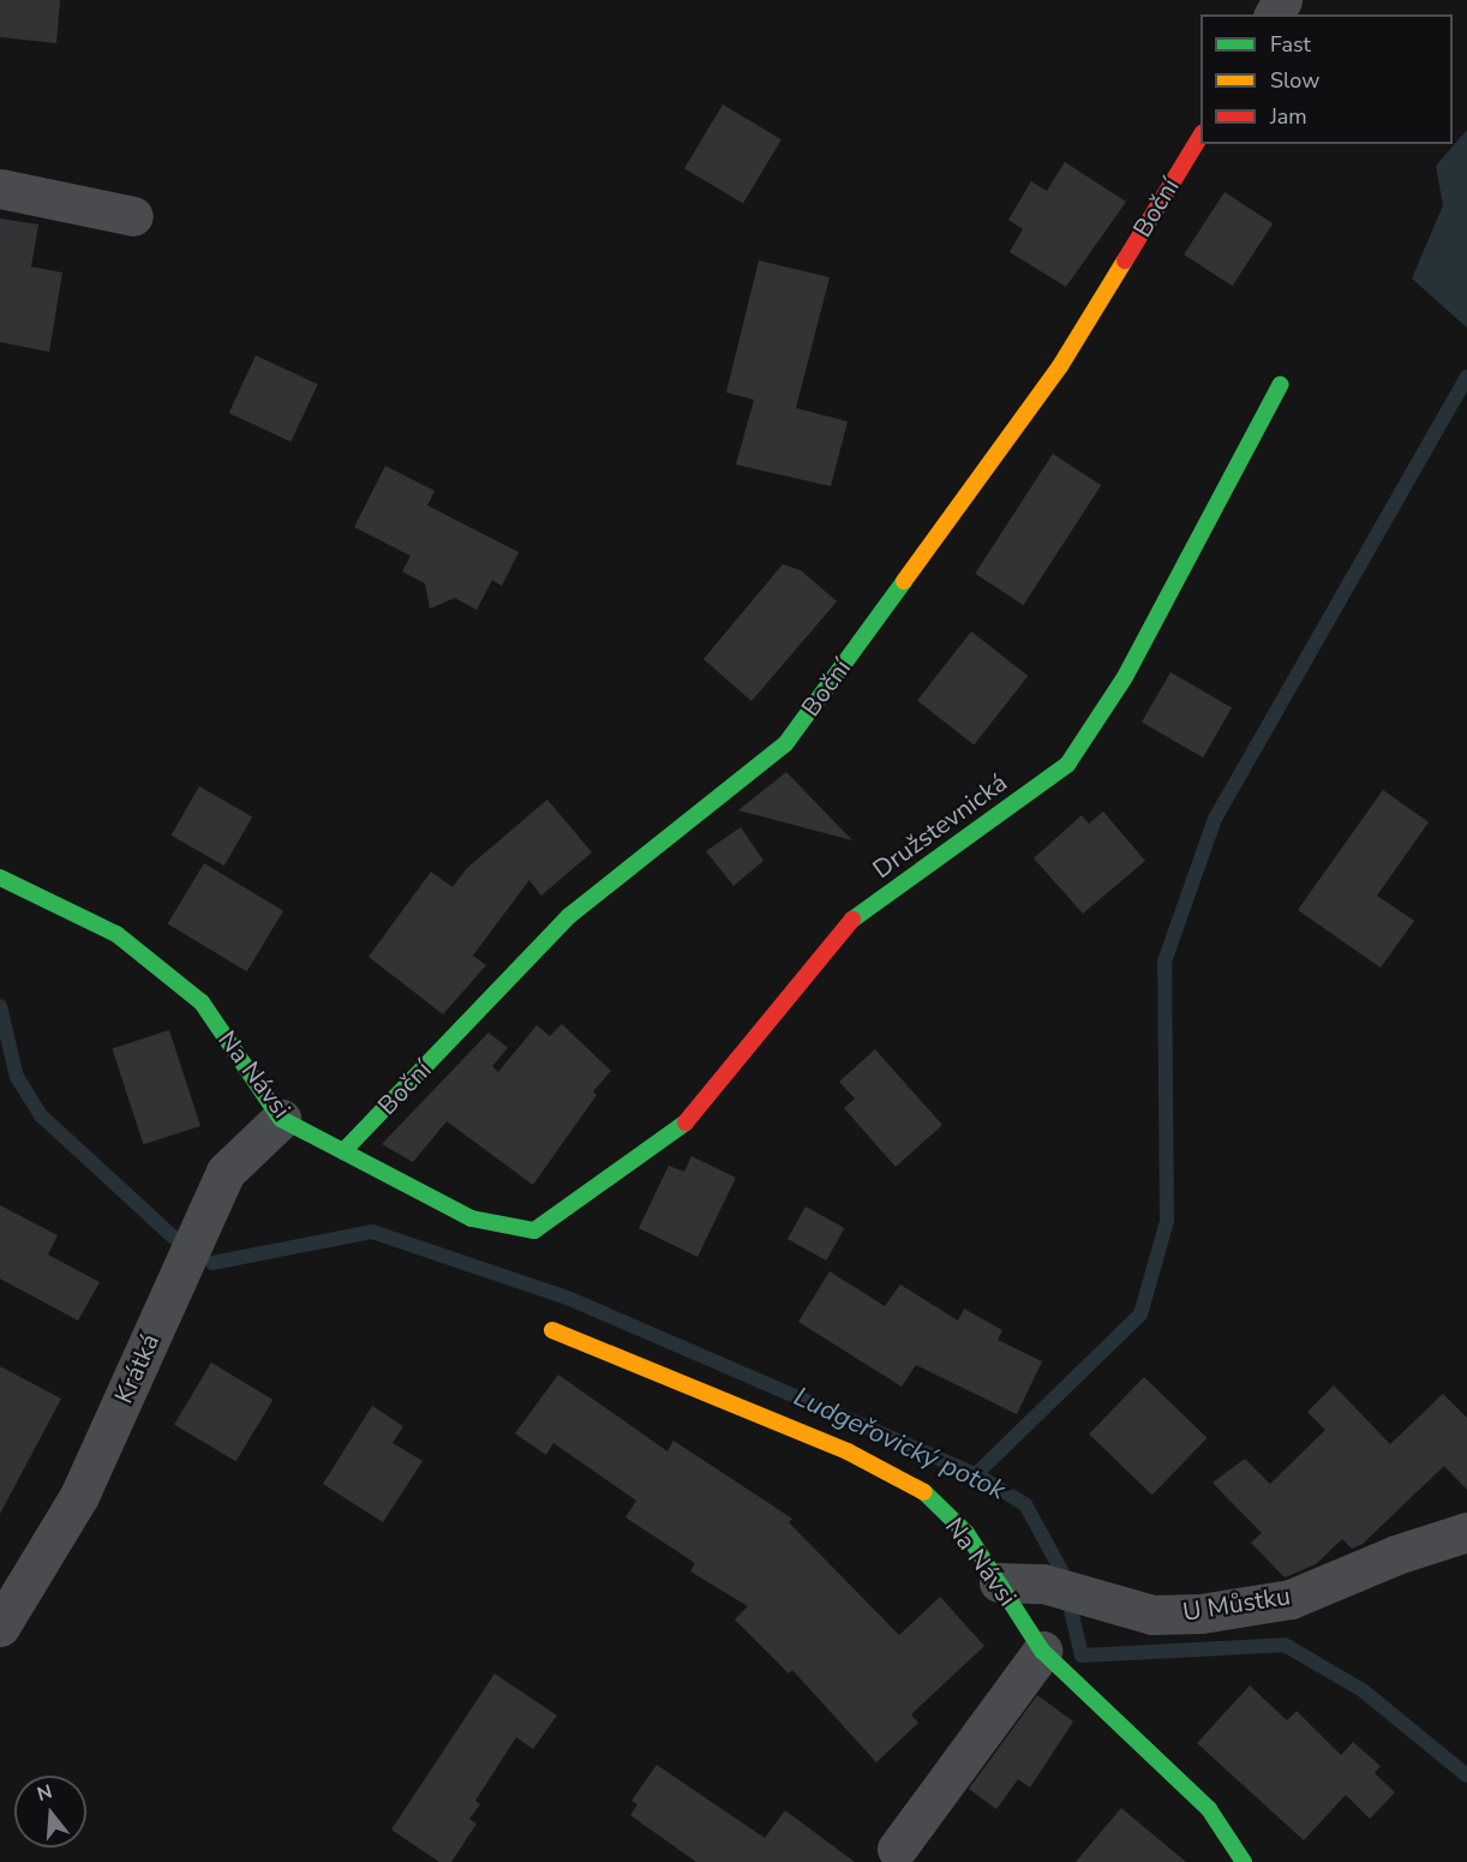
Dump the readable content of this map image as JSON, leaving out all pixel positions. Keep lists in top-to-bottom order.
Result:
{
  "streets": {
    "street": [
      "Boční",
      "Družstevnická",
      "Na Návsi",
      "Krátká",
      "U Můstku"
    ]
  },
  "crossings": [
    ["Boční", "Na Návsi"],
    ["Družstevnická", "Na Návsi"],
    ["Na Návsi", "Krátká"],
    ["Na Návsi", "U Můstku"]
  ],
  "water": ["Ludgeřovický potok"],
  "legend": ["Fast", "Slow", "Jam"],
  "north": "top"
}
